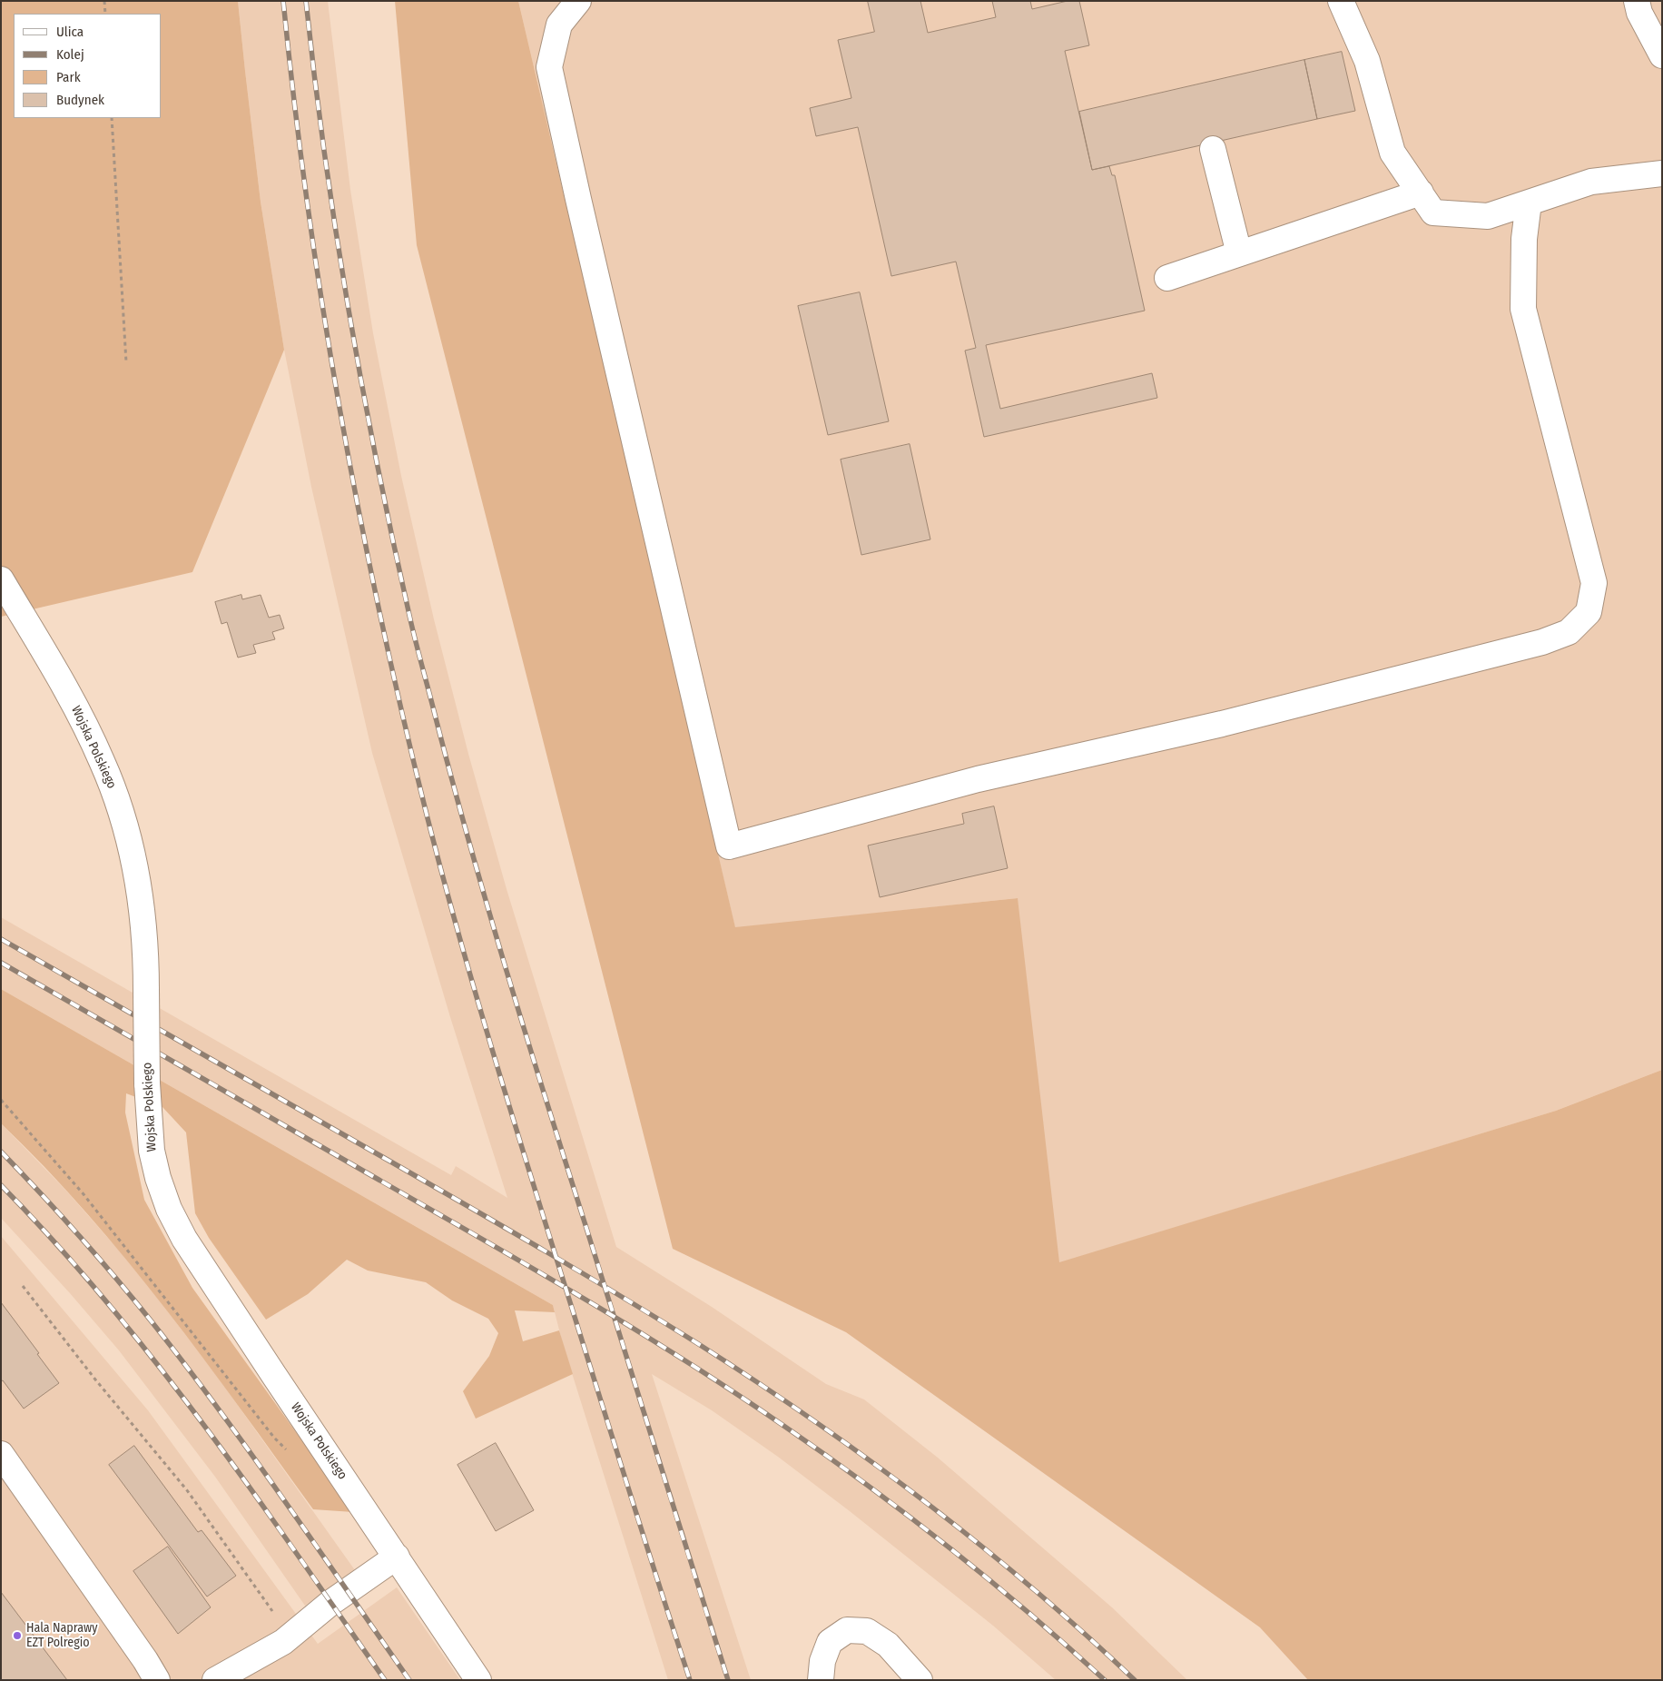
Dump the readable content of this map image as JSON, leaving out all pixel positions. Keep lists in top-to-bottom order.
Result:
{
  "streets": {
    "street": ["Wojska Polskiego"]
  },
  "places": ["Hala Naprawy EZT Polregio"],
  "legend": [
    "Ulica",
    "Kolej",
    "Park",
    "Budynek"
  ]
}
